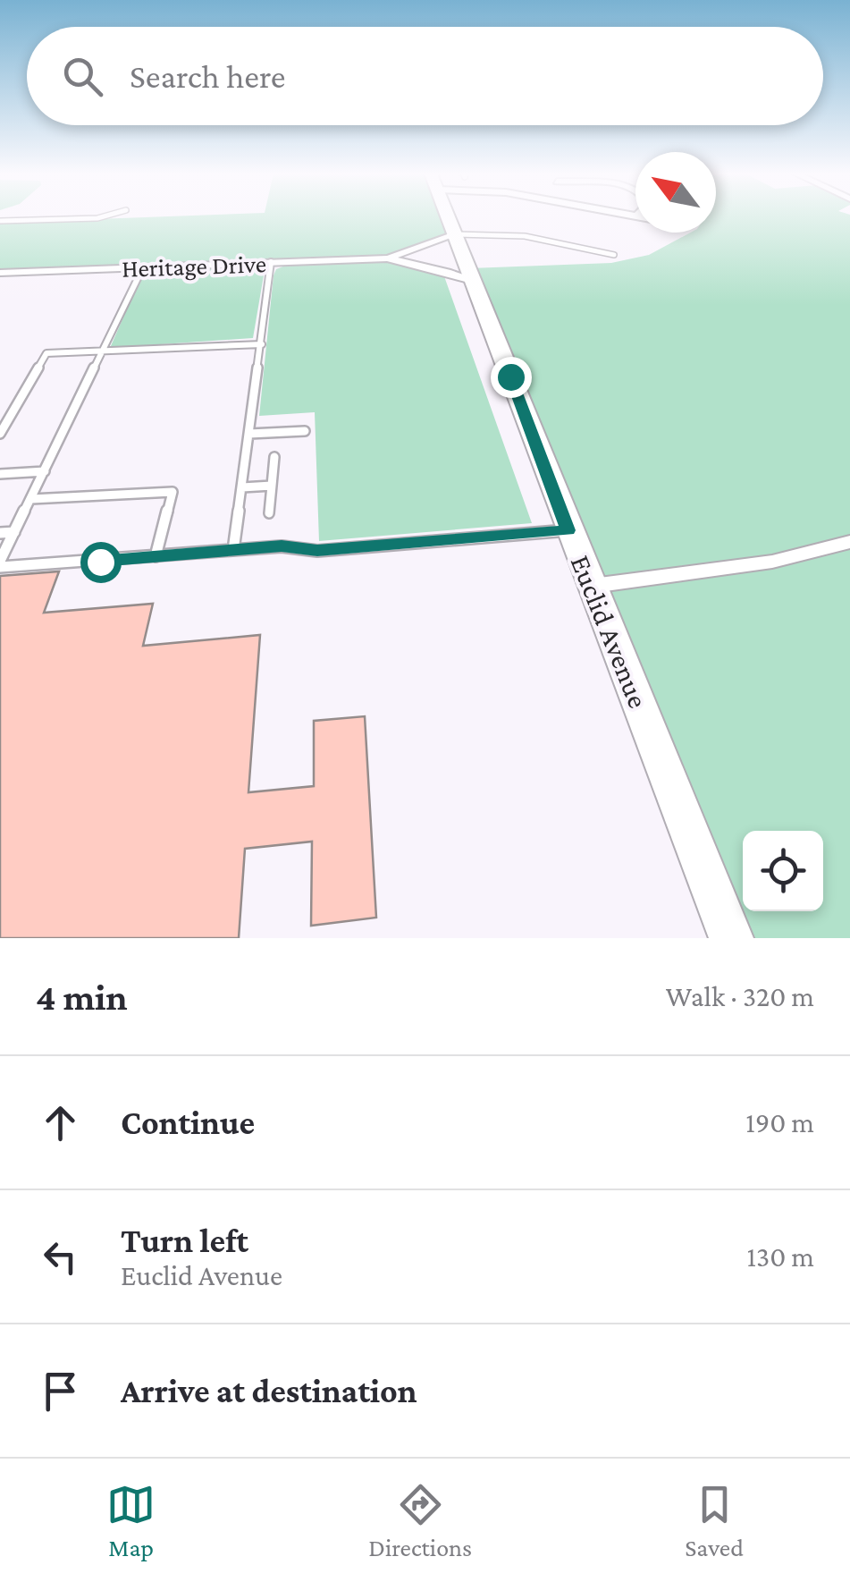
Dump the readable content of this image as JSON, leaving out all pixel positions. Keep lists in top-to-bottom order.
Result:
{
  "streets": {
    "main road": ["Euclid Avenue"],
    "street": ["Heritage Drive"]
  },
  "crossings": [
    ["Heritage Drive", "Euclid Avenue"]
  ],
  "north": "top left",
  "page": {
    "search": "Search here",
    "heading": ["4 min", "Walk · 320 m"],
    "list": [
      ["Continue", "190 m"],
      ["Turn left", "Euclid Avenue", "130 m"],
      "Arrive at destination"
    ],
    "nav": ["Map", "Directions", "Saved"]
  }
}
